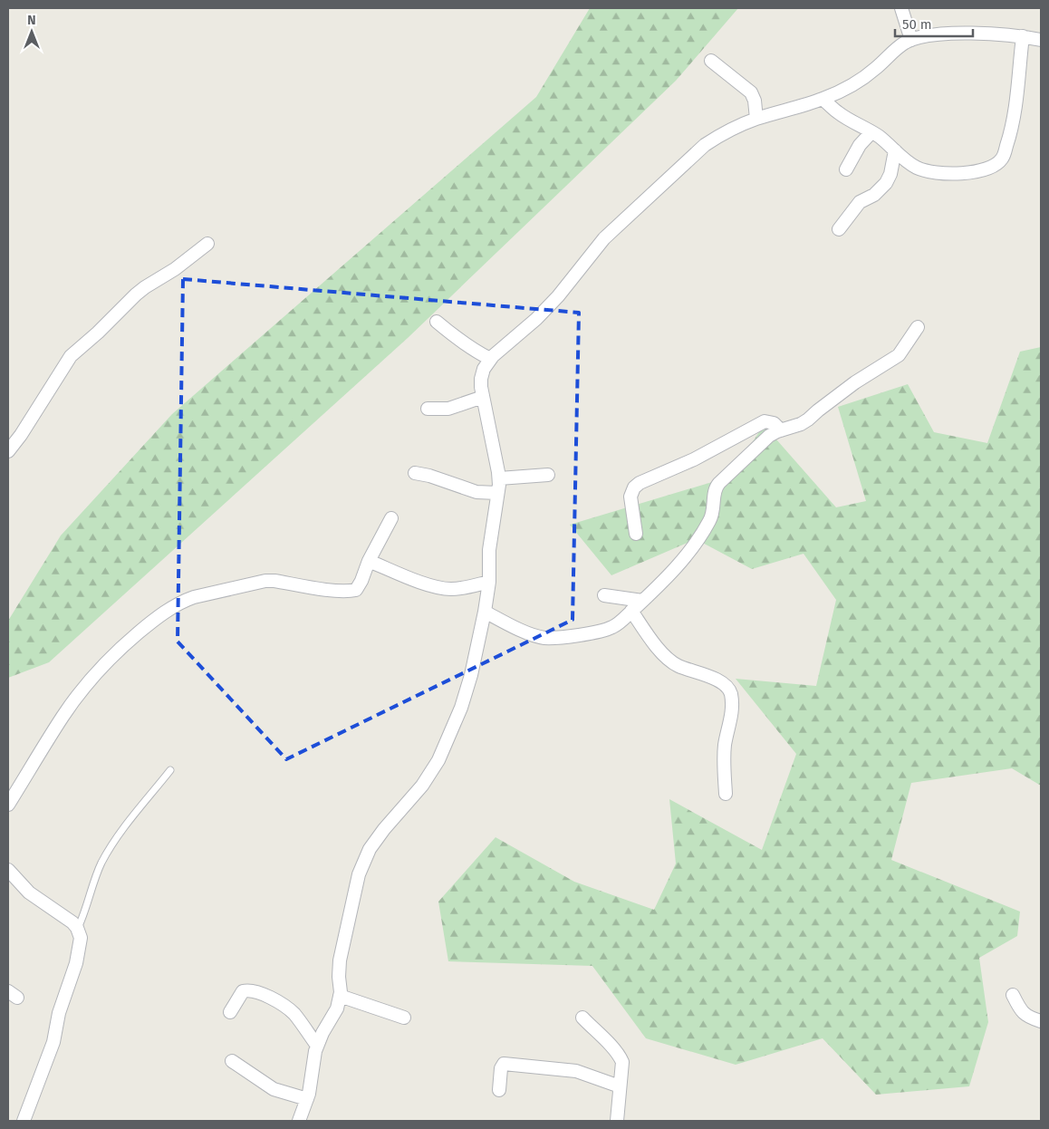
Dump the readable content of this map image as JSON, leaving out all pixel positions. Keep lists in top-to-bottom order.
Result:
{
  "scale_bar": "50 m",
  "north": "top"
}
